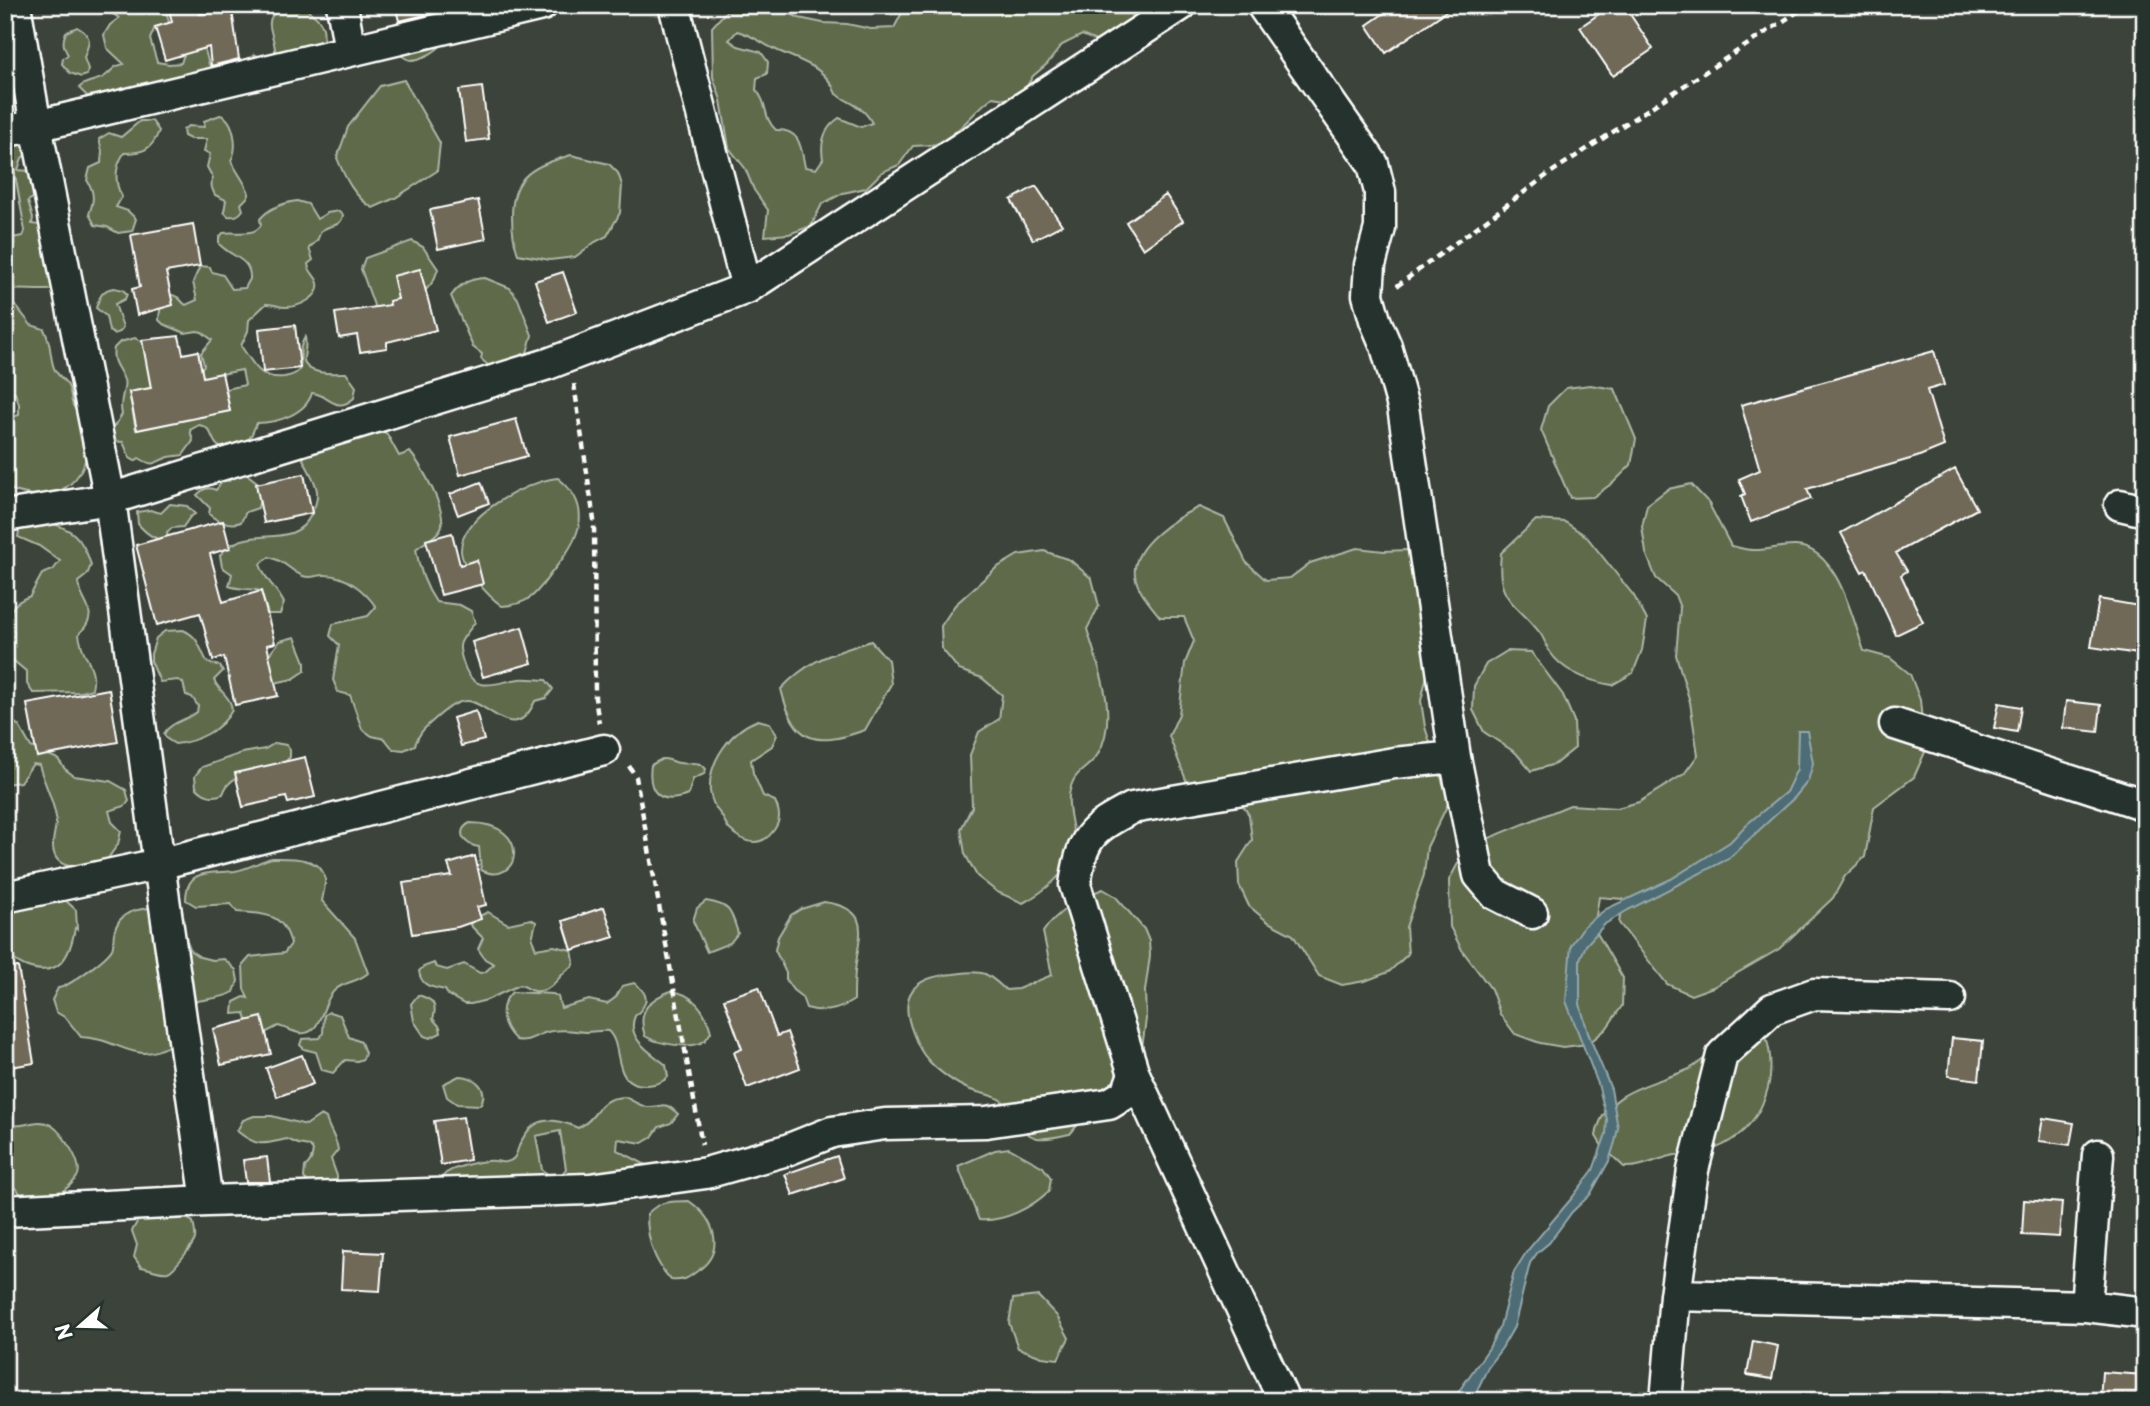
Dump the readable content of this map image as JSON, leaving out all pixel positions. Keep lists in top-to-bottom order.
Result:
{
  "north": "left"
}
